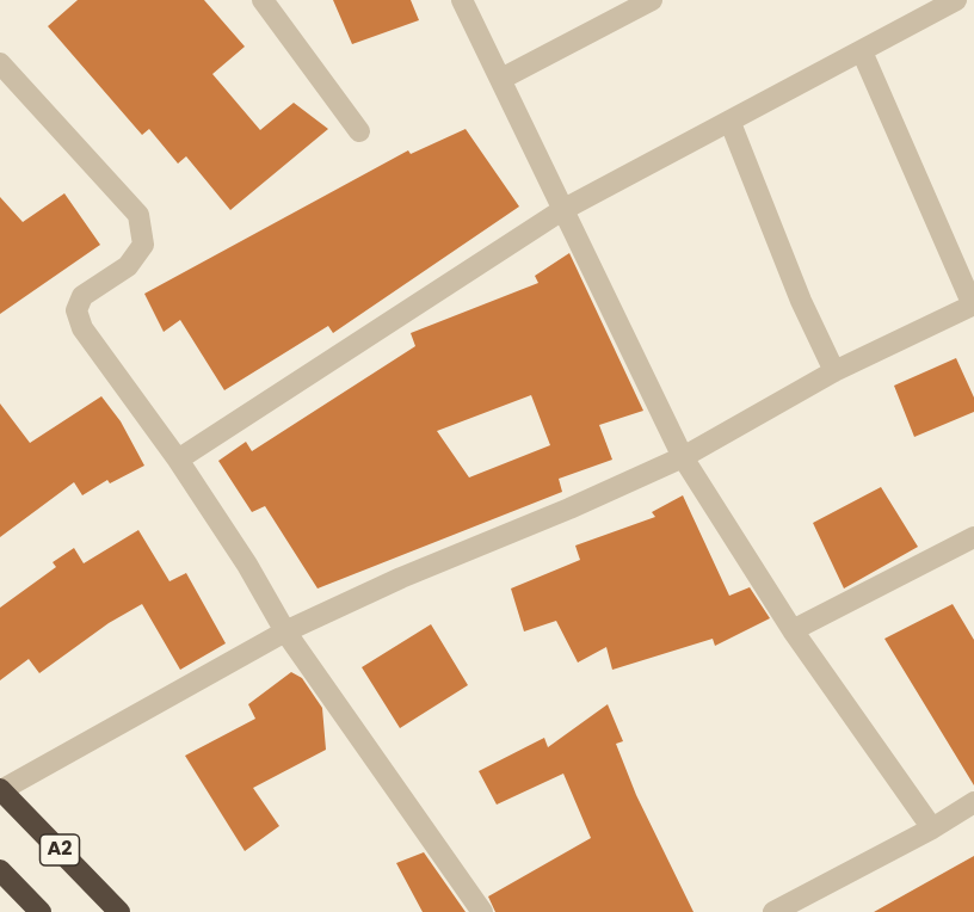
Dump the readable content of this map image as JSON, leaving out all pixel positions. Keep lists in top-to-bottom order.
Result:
{
  "streets": {
    "highway": ["A2"]
  }
}
